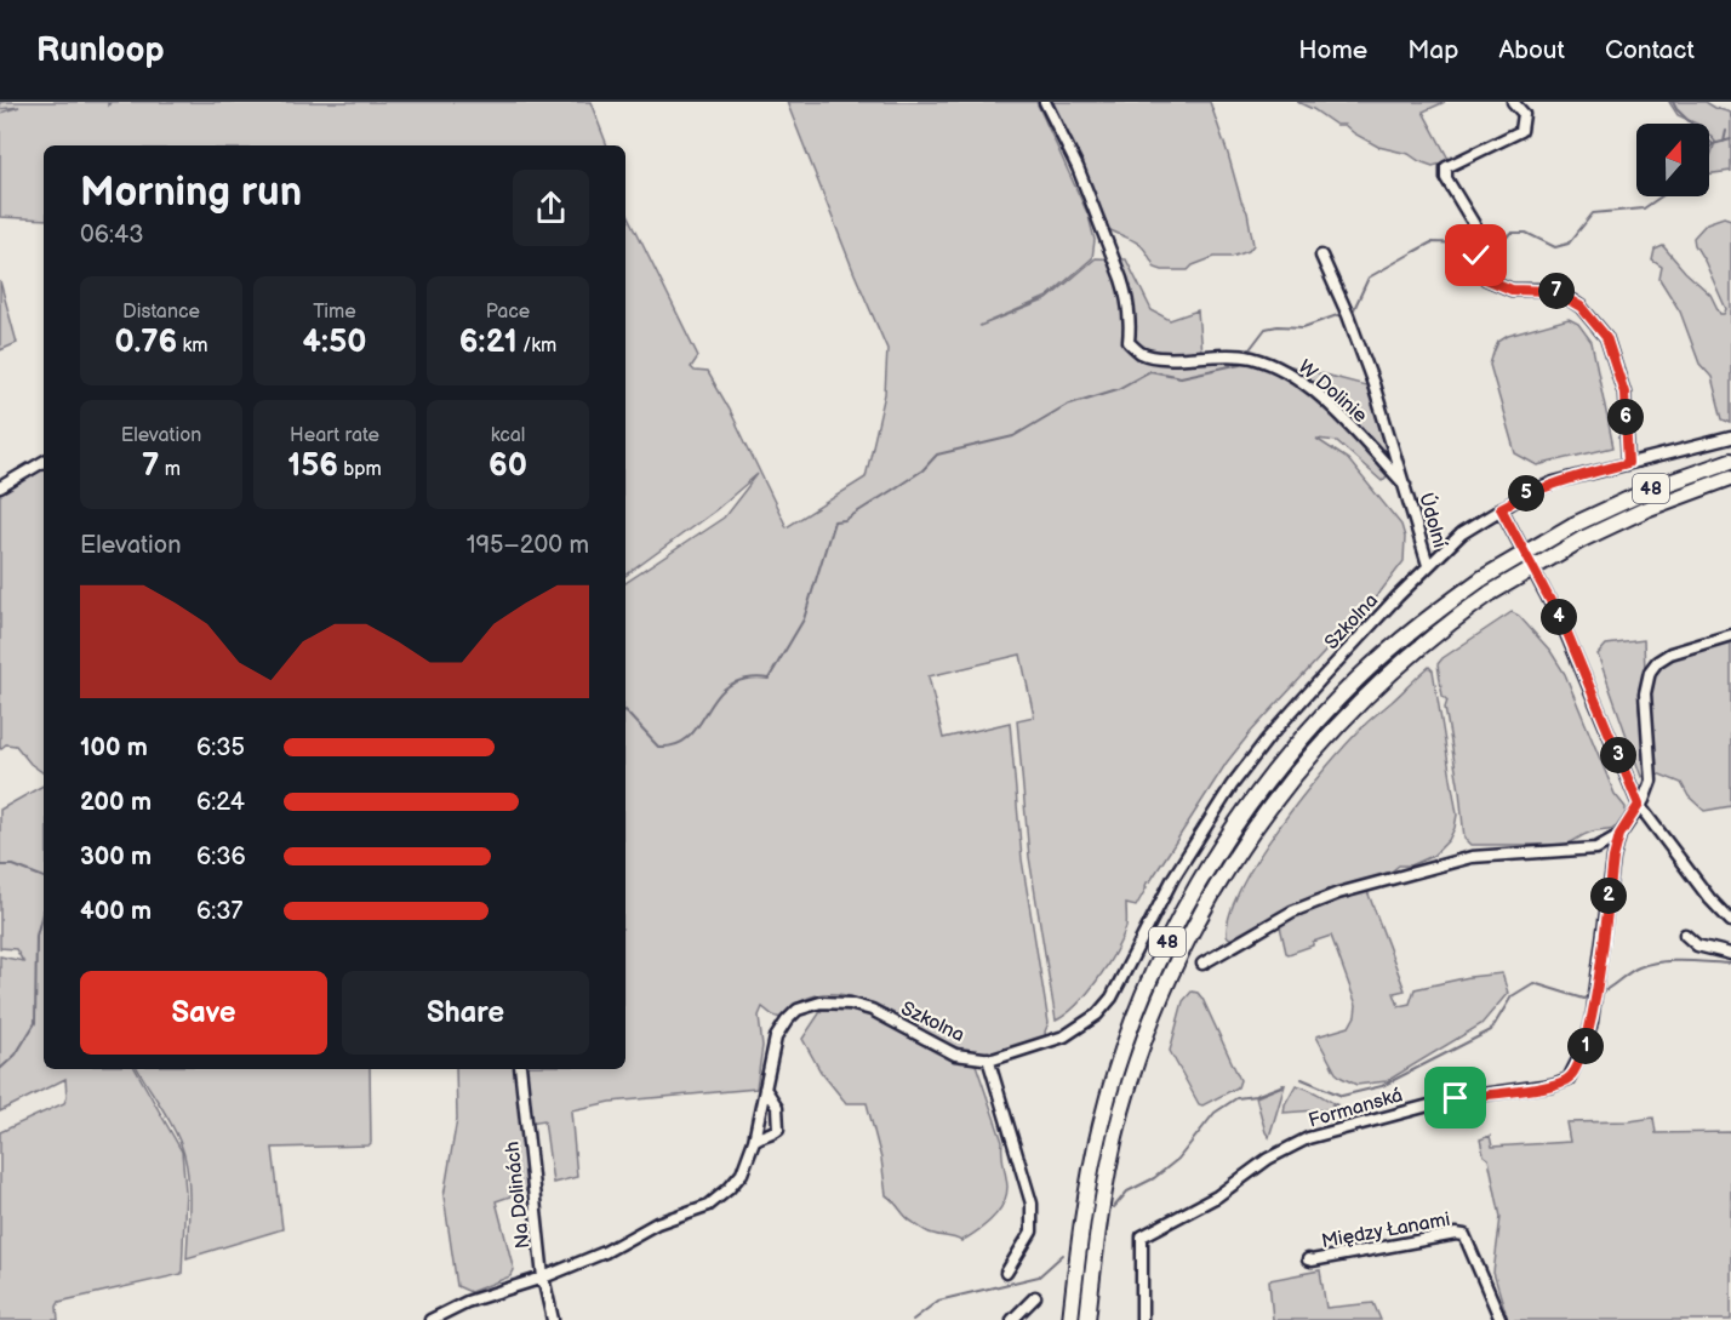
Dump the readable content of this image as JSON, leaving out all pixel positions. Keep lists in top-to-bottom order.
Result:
{
  "streets": {
    "highway": ["48"],
    "street": [
      "W Dolinie",
      "Údolní",
      "Szkolna",
      "Formanská",
      "Na Dolinách",
      "Między Łanami"
    ]
  },
  "crossings": [
    ["W Dolinie", "Údolní"],
    ["Údolní", "Szkolna"],
    ["Szkolna", "Na Dolinách"]
  ],
  "north": "top",
  "page": {
    "header": "Runloop",
    "nav": [
      "Home",
      "Map",
      "About",
      "Contact"
    ],
    "heading": ["Morning run", "06:43"],
    "stats": [
      ["Distance", "0.76 km"],
      ["Time", "4:50"],
      ["Pace", "6:21 /km"],
      ["Elevation", "7 m"],
      ["Heart rate", "156 bpm"],
      ["kcal", "60"]
    ],
    "pins": [
      "7",
      "6",
      "5",
      "4",
      "3",
      "2",
      "1"
    ],
    "chart": ["Elevation", "195–200 m"],
    "list": [
      {
        "name": "100 m",
        "note": "6:35"
      },
      {
        "name": "200 m",
        "note": "6:24"
      },
      {
        "name": "300 m",
        "note": "6:36"
      },
      {
        "name": "400 m",
        "note": "6:37"
      }
    ],
    "buttons": ["Save", "Share"]
  }
}
